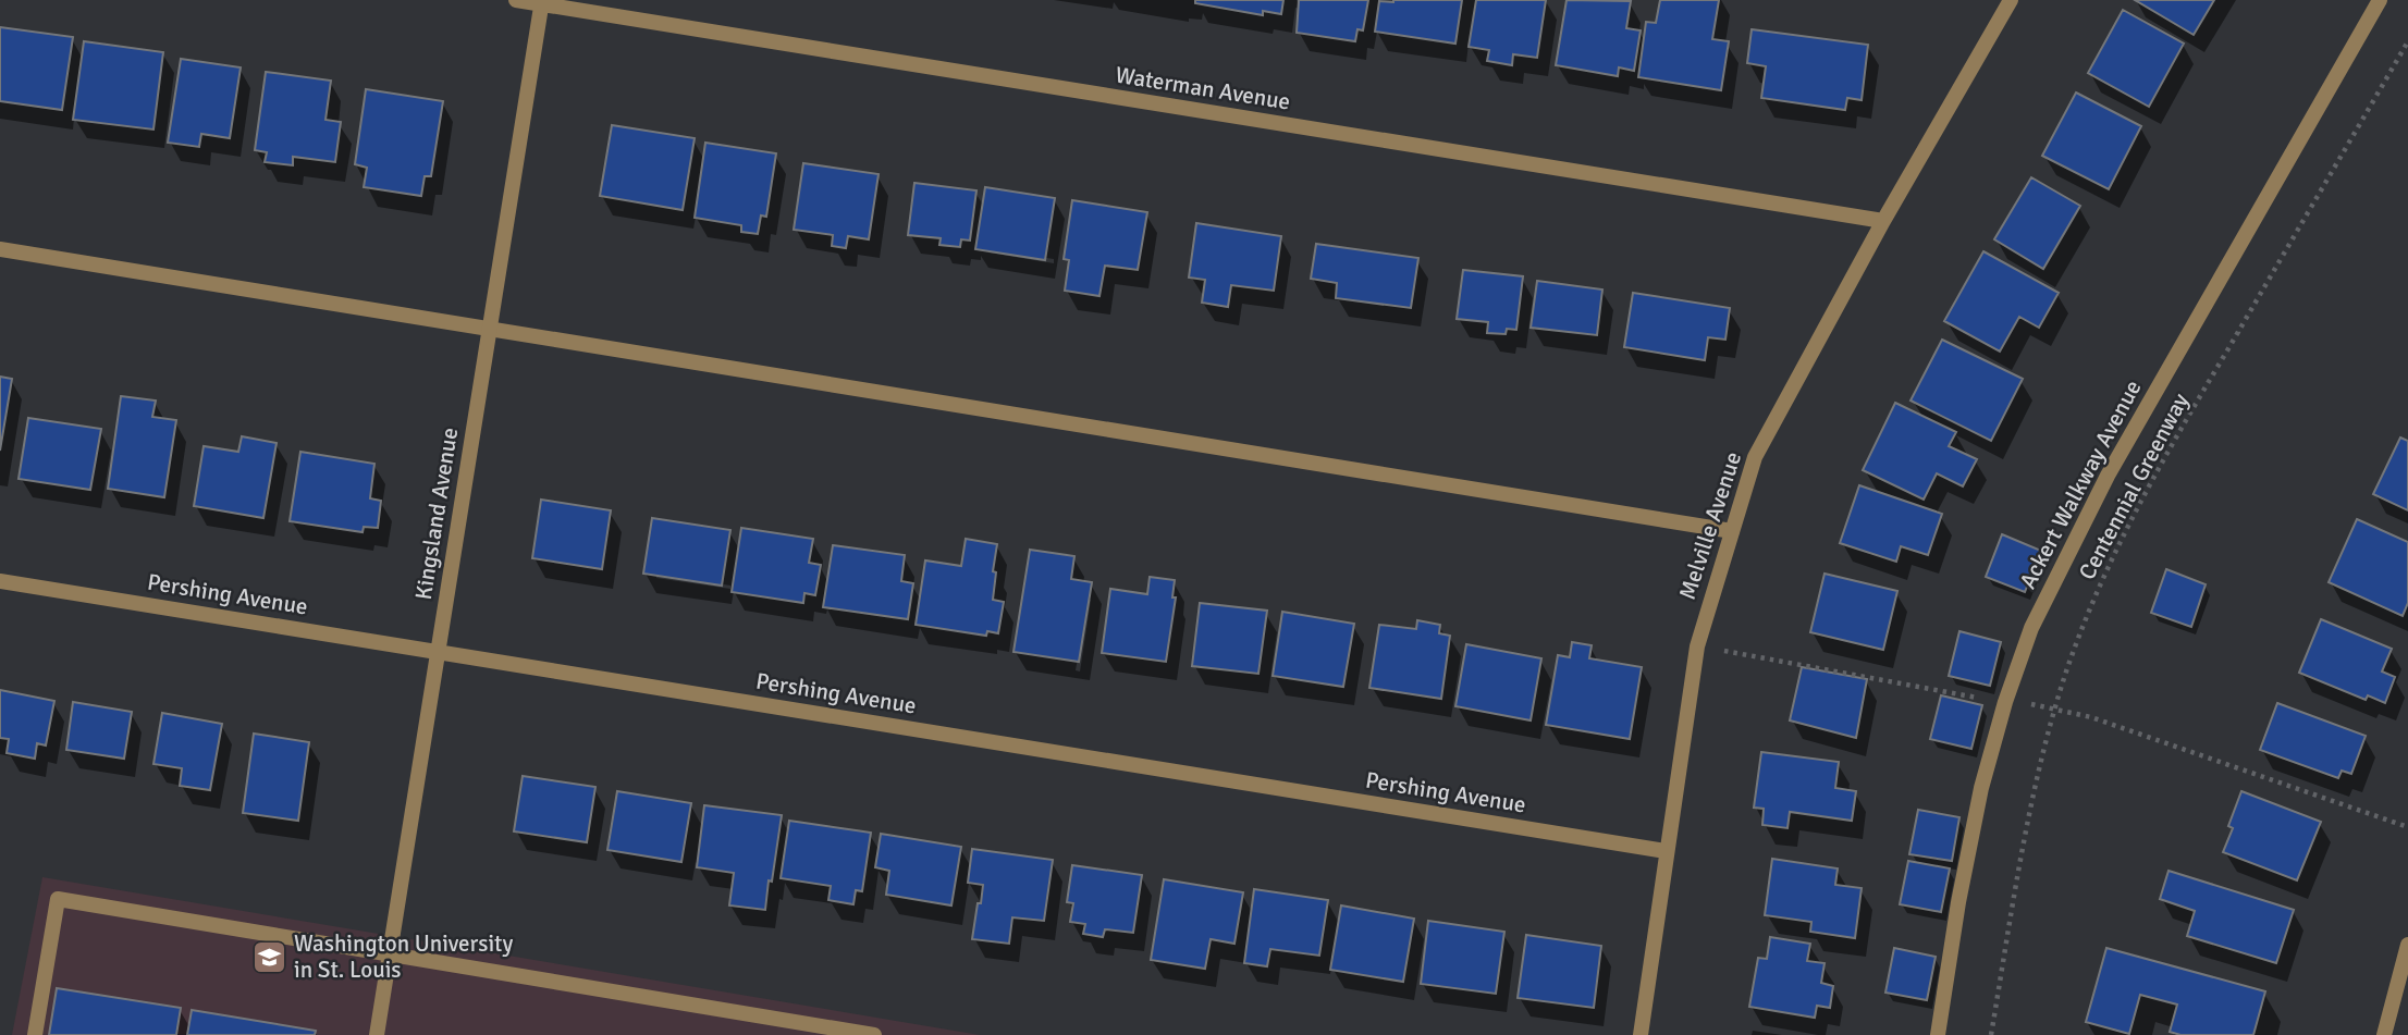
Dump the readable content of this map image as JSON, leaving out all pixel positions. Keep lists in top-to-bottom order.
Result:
{
  "streets": {
    "street": [
      "Waterman Avenue",
      "Ackert Walkway Avenue",
      "Kingsland Avenue",
      "Melville Avenue",
      "Pershing Avenue"
    ],
    "path": ["Centennial Greenway"]
  },
  "crossings": [
    ["Waterman Avenue", "Kingsland Avenue"],
    ["Waterman Avenue", "Melville Avenue"],
    ["Kingsland Avenue", "Pershing Avenue"],
    ["Melville Avenue", "Pershing Avenue"]
  ],
  "places": {
    "school or university": ["Washington University in St. Louis"]
  }
}
